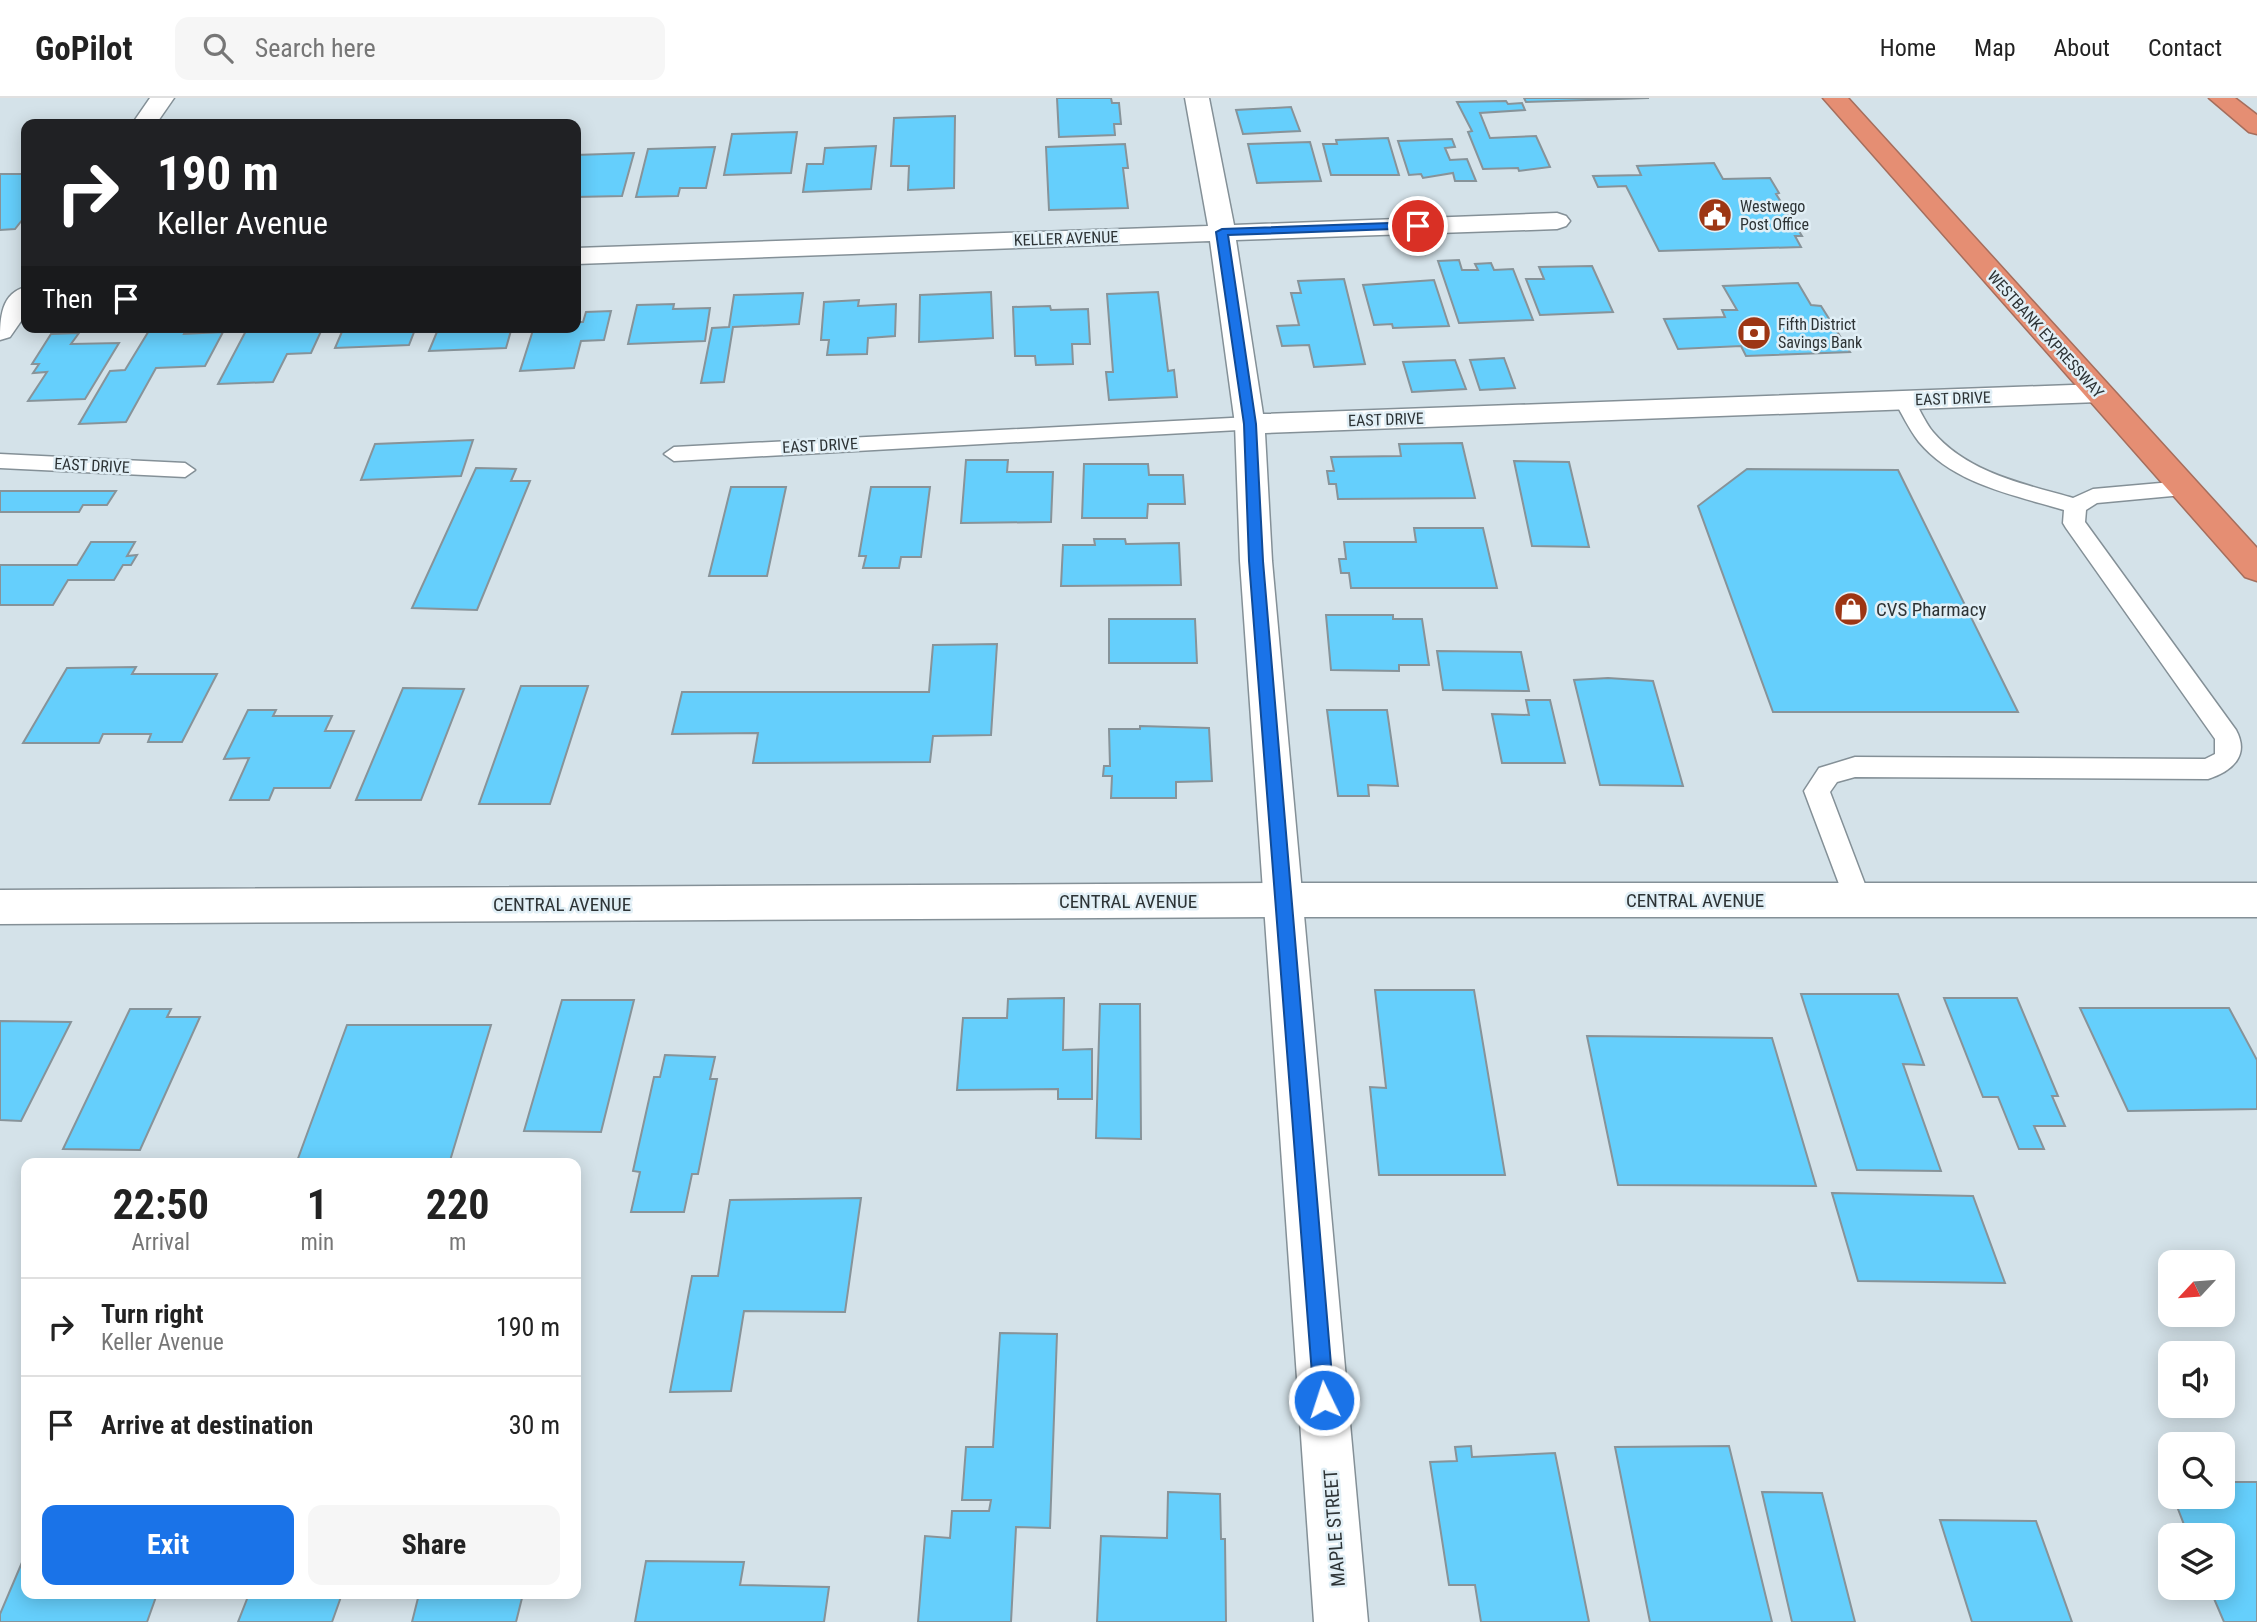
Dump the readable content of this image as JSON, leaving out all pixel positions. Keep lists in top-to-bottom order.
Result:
{
  "streets": {
    "highway": ["WESTBANK EXPRESSWAY"],
    "street": [
      "KELLER AVENUE",
      "EAST DRIVE",
      "CENTRAL AVENUE",
      "MAPLE STREET"
    ]
  },
  "crossings": [
    ["KELLER AVENUE", "MAPLE STREET"],
    ["WESTBANK EXPRESSWAY", "EAST DRIVE"],
    ["EAST DRIVE", "MAPLE STREET"],
    ["CENTRAL AVENUE", "MAPLE STREET"]
  ],
  "places": {
    "public building": ["Westwego Post Office"],
    "bank": ["Fifth District Savings Bank"],
    "shop": ["CVS Pharmacy"]
  },
  "north": "bottom left",
  "page": {
    "header": "GoPilot",
    "search": "Search here",
    "nav": [
      "Home",
      "Map",
      "About",
      "Contact"
    ],
    "turn": ["190 m", "Keller Avenue"],
    "then": "Then",
    "eta": [
      "22:50",
      "Arrival",
      "1",
      "min",
      "220",
      "m"
    ],
    "list": [
      {
        "name": "Turn right",
        "note": "Keller Avenue",
        "value": "190 m"
      },
      {
        "name": "Arrive at destination",
        "value": "30 m"
      }
    ],
    "buttons": ["Exit", "Share"]
  }
}
